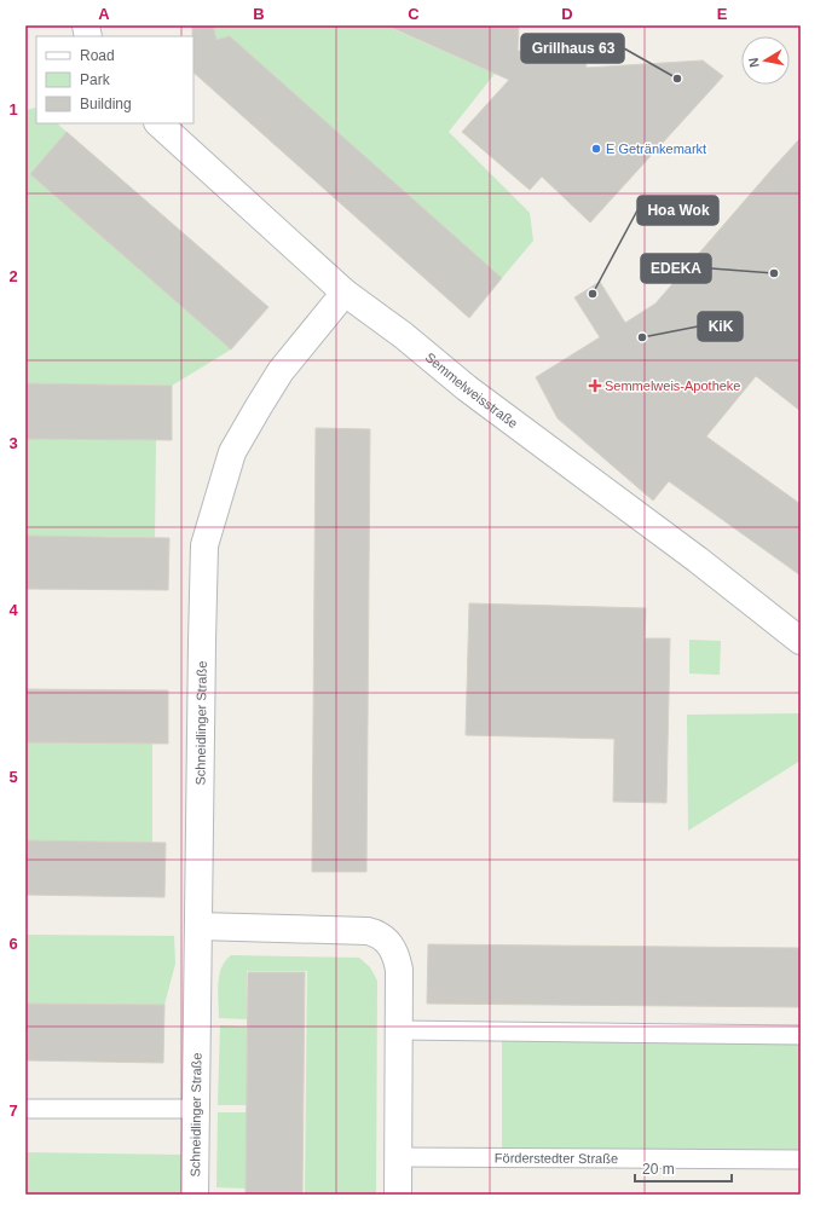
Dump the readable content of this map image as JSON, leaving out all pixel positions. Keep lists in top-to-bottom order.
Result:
{
  "streets": {
    "street": ["Semmelweisstraße", "Schneidlinger Straße"],
    "lane": ["Förderstedter Straße"]
  },
  "crossings": [
    ["Semmelweisstraße", "Schneidlinger Straße"]
  ],
  "places": {
    "other": [
      "Grillhaus 63",
      "E Getränkemarkt",
      "EDEKA",
      "Hoa Wok",
      "KiK"
    ],
    "health": ["Semmelweis-Apotheke"]
  },
  "legend": ["Road", "Park", "Building"],
  "scale_bar": "20 m",
  "north": "left",
  "grid": {
    "columns": [
      "A",
      "B",
      "C",
      "D",
      "E"
    ],
    "rows": [
      "1",
      "2",
      "3",
      "4",
      "5",
      "6",
      "7"
    ]
  }
}
